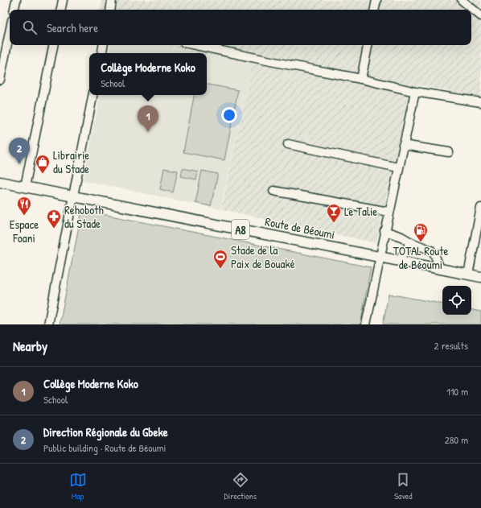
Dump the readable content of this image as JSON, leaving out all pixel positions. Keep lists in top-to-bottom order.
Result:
{
  "streets": {
    "main road": ["Route de Béoumi", "A8"]
  },
  "places": {
    "shop": ["Librairie du Stade"],
    "restaurant": ["Espace Foani"],
    "bar": ["Le Talie"],
    "pharmacy": ["Rehoboth du Stade"],
    "fuel station": ["TOTAL Route de Béoumi"],
    "sports": ["Stade de la Paix de Bouaké"]
  },
  "page": {
    "search": "Search here",
    "popup": ["Collège Moderne Koko", "School"],
    "pins": ["1", "2"],
    "heading": ["Nearby", "2 results"],
    "list": [
      {
        "mark": "1",
        "name": "Collège Moderne Koko",
        "note": "School",
        "value": "110 m"
      },
      {
        "mark": "2",
        "name": "Direction Régionale du Gbeke",
        "note": "Public building · Route de Béoumi",
        "value": "280 m"
      }
    ],
    "nav": ["Map", "Directions", "Saved"]
  }
}
